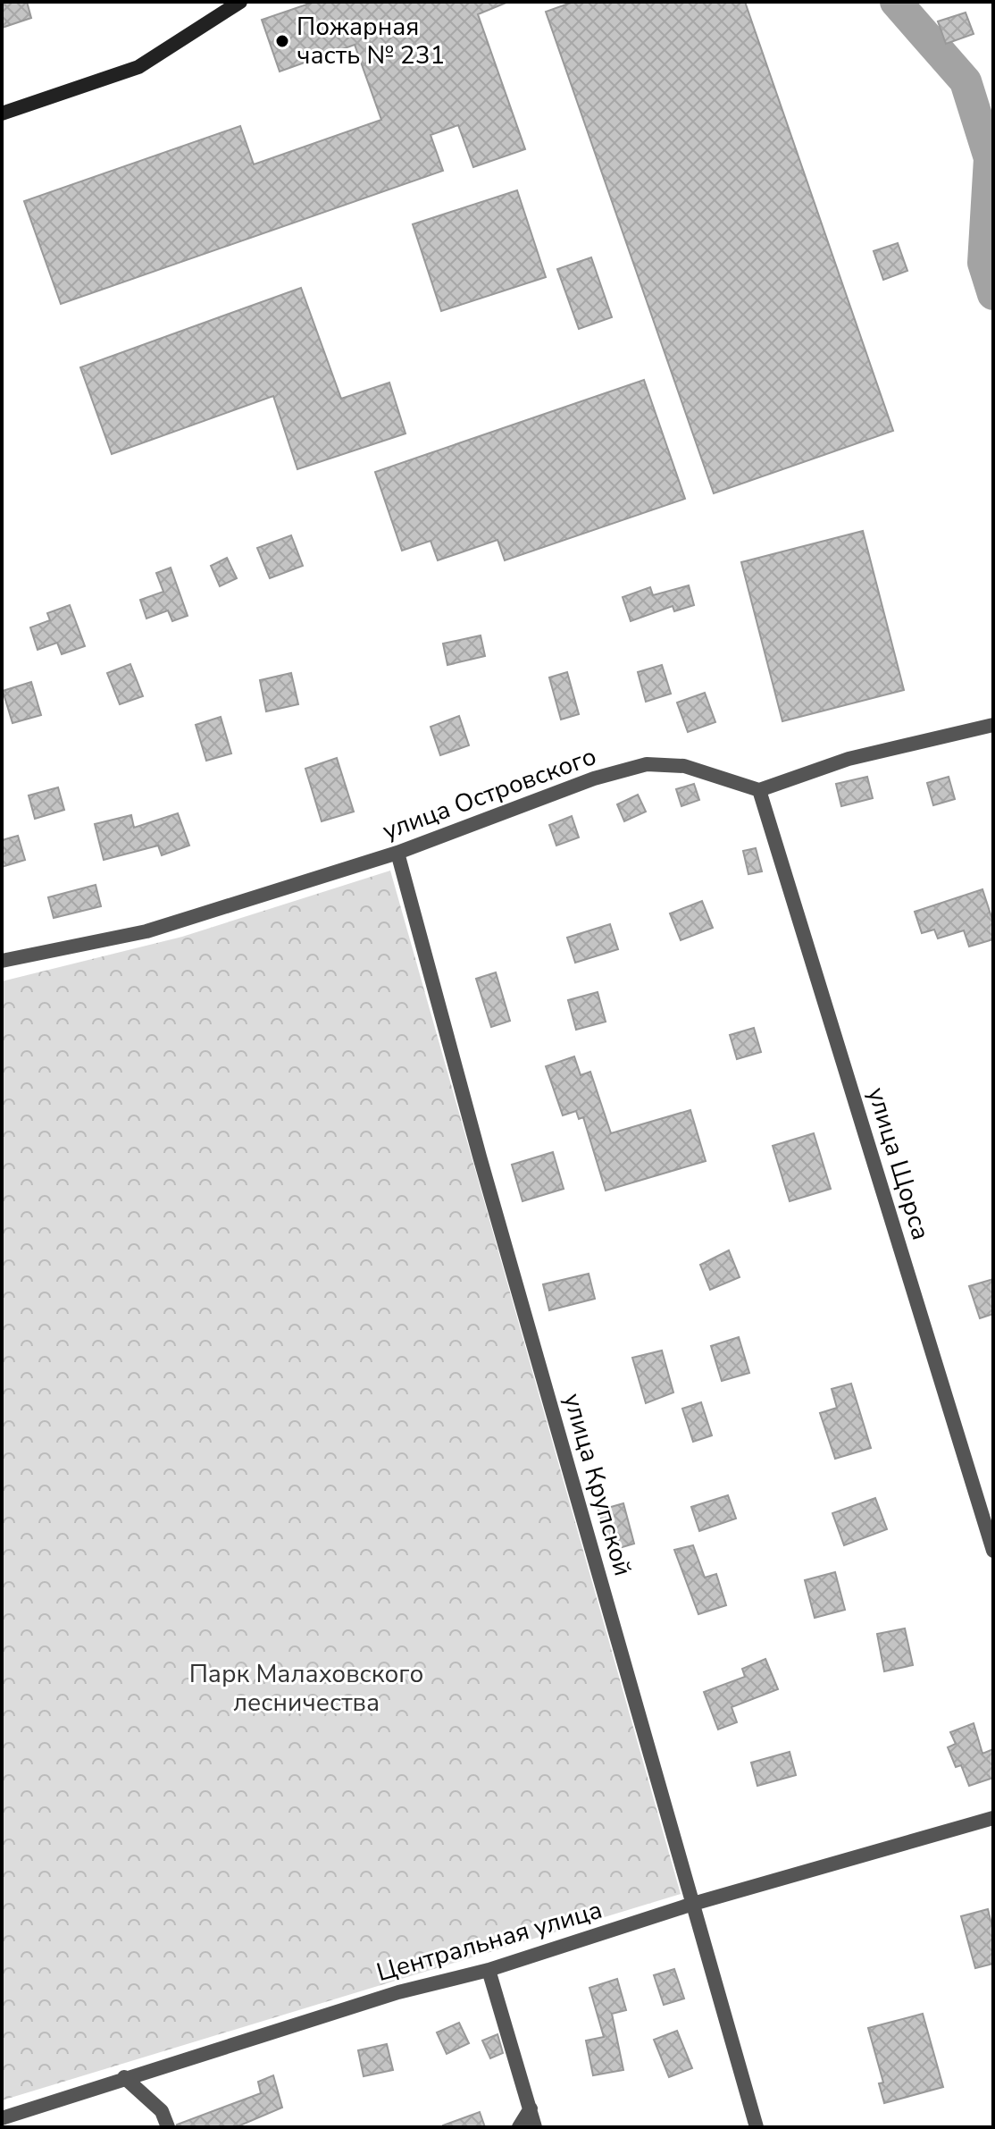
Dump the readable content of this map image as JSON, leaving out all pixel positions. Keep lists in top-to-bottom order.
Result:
{
  "streets": {
    "street": [
      "улица Островского",
      "улица Щорса",
      "улица Крупской",
      "Центральная улица"
    ]
  },
  "crossings": [
    ["улица Островского", "улица Щорса"],
    ["улица Островского", "улица Крупской"],
    ["улица Крупской", "Центральная улица"]
  ],
  "parks": ["Парк Малаховского лесничества"],
  "places": ["Пожарная часть № 231"]
}
